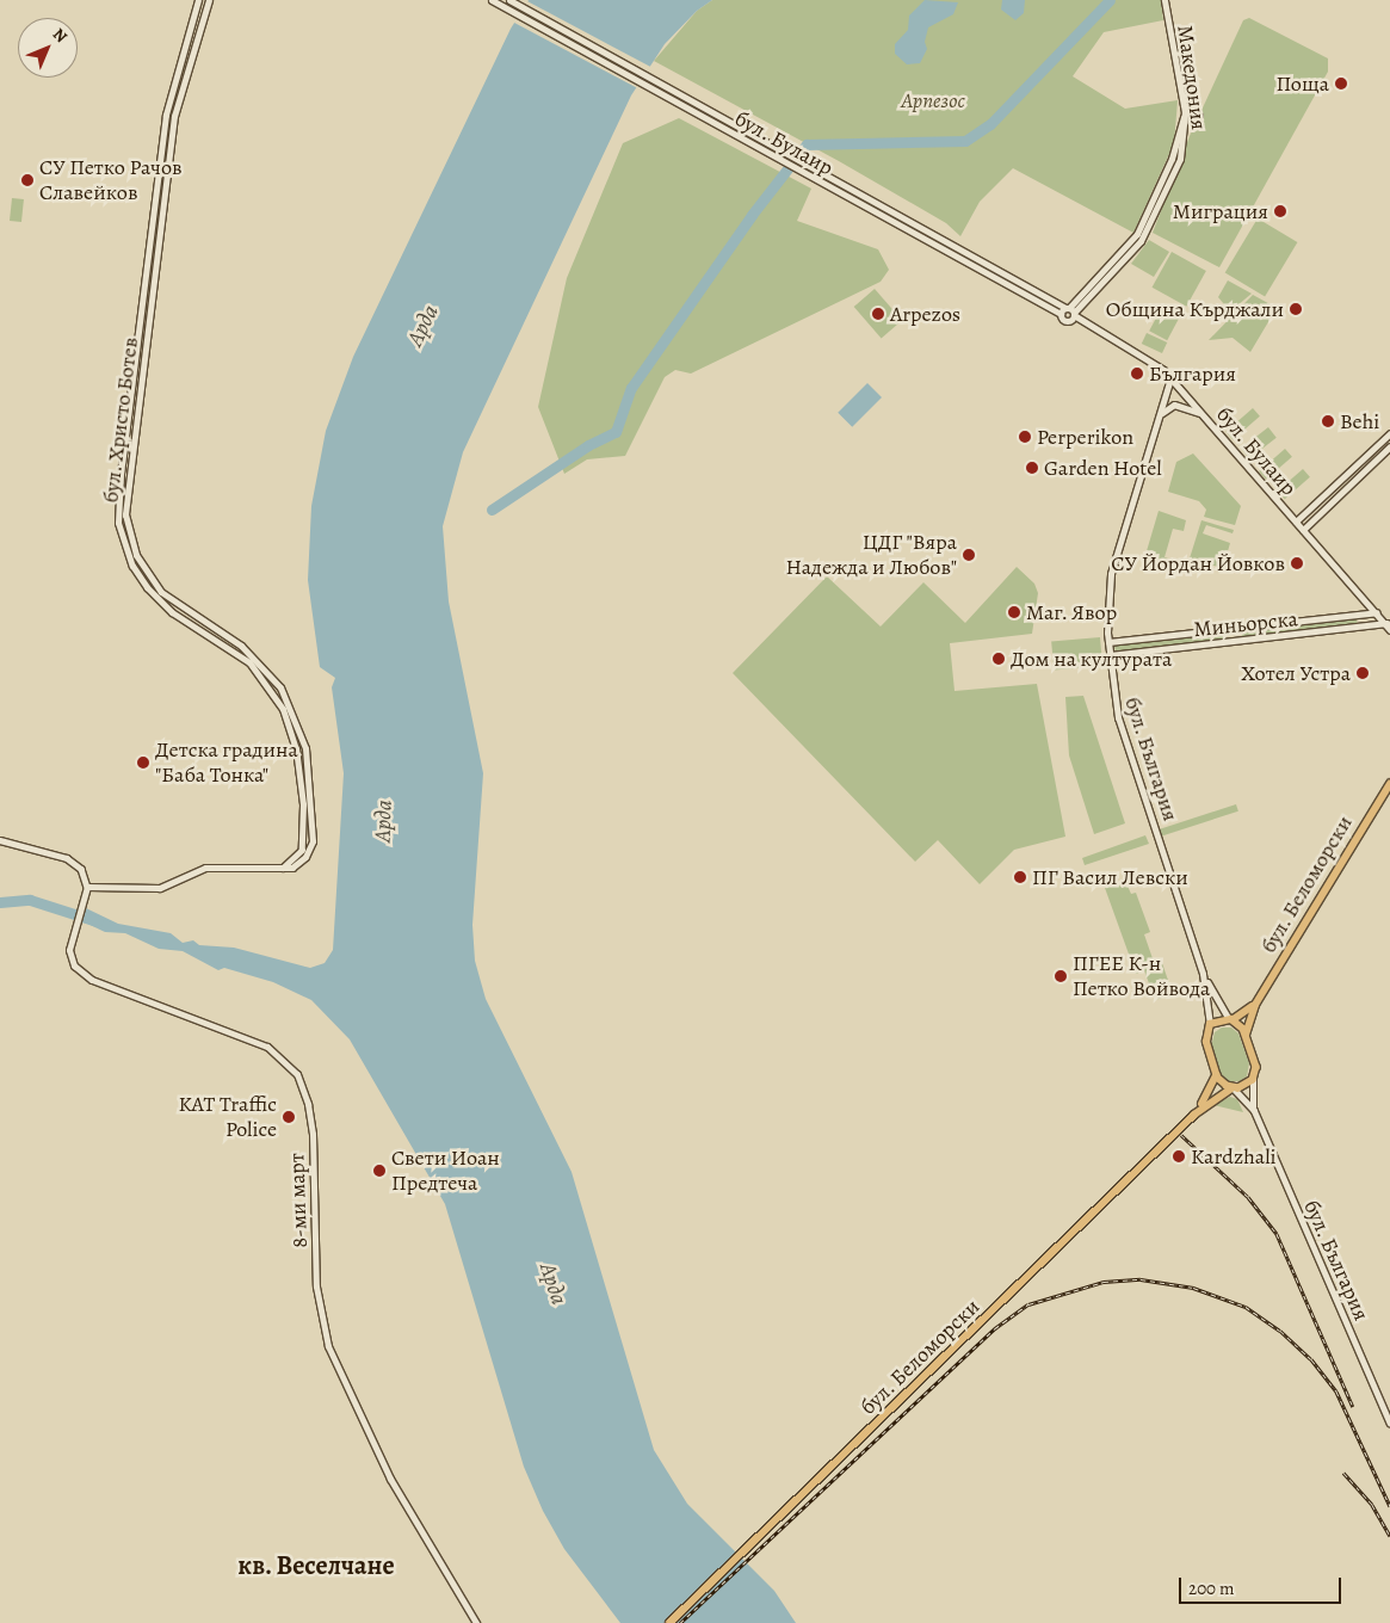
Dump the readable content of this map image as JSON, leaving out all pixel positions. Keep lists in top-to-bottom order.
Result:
{
  "streets": {
    "main road": [
      "Македония",
      "бул. Булаир",
      "бул. Христо Ботев",
      "Миньорска",
      "бул. България",
      "бул. Беломорски",
      "8-ми март"
    ]
  },
  "crossings": [
    ["бул. Булаир", "Миньорска"],
    ["бул. Булаир", "бул. България"],
    ["Миньорска", "бул. България"],
    ["бул. България", "бул. Беломорски"]
  ],
  "districts": ["кв. Веселчане"],
  "water": ["Арда"],
  "parks": ["Арпезос"],
  "places": [
    "Поща",
    "СУ Петко Рачов Славейков",
    "Миграция",
    "Община Кърджали",
    "Arpezos",
    "България",
    "Behi",
    "Perperikon",
    "Garden Hotel",
    "ЦДГ \"Вяра Надежда и Любов\"",
    "СУ Йордан Йовков",
    "Маг. Явор",
    "Дом на културата",
    "Хотел Устра",
    "Детска градина \"Баба Тонка\"",
    "ПГ Васил Левски",
    "ПГЕЕ К-н Петко Войвода",
    "KAT Traffic Police",
    "Kardzhali",
    "Свети Иоан Предтеча"
  ],
  "scale_bar": "200 m",
  "north": "top right"
}
